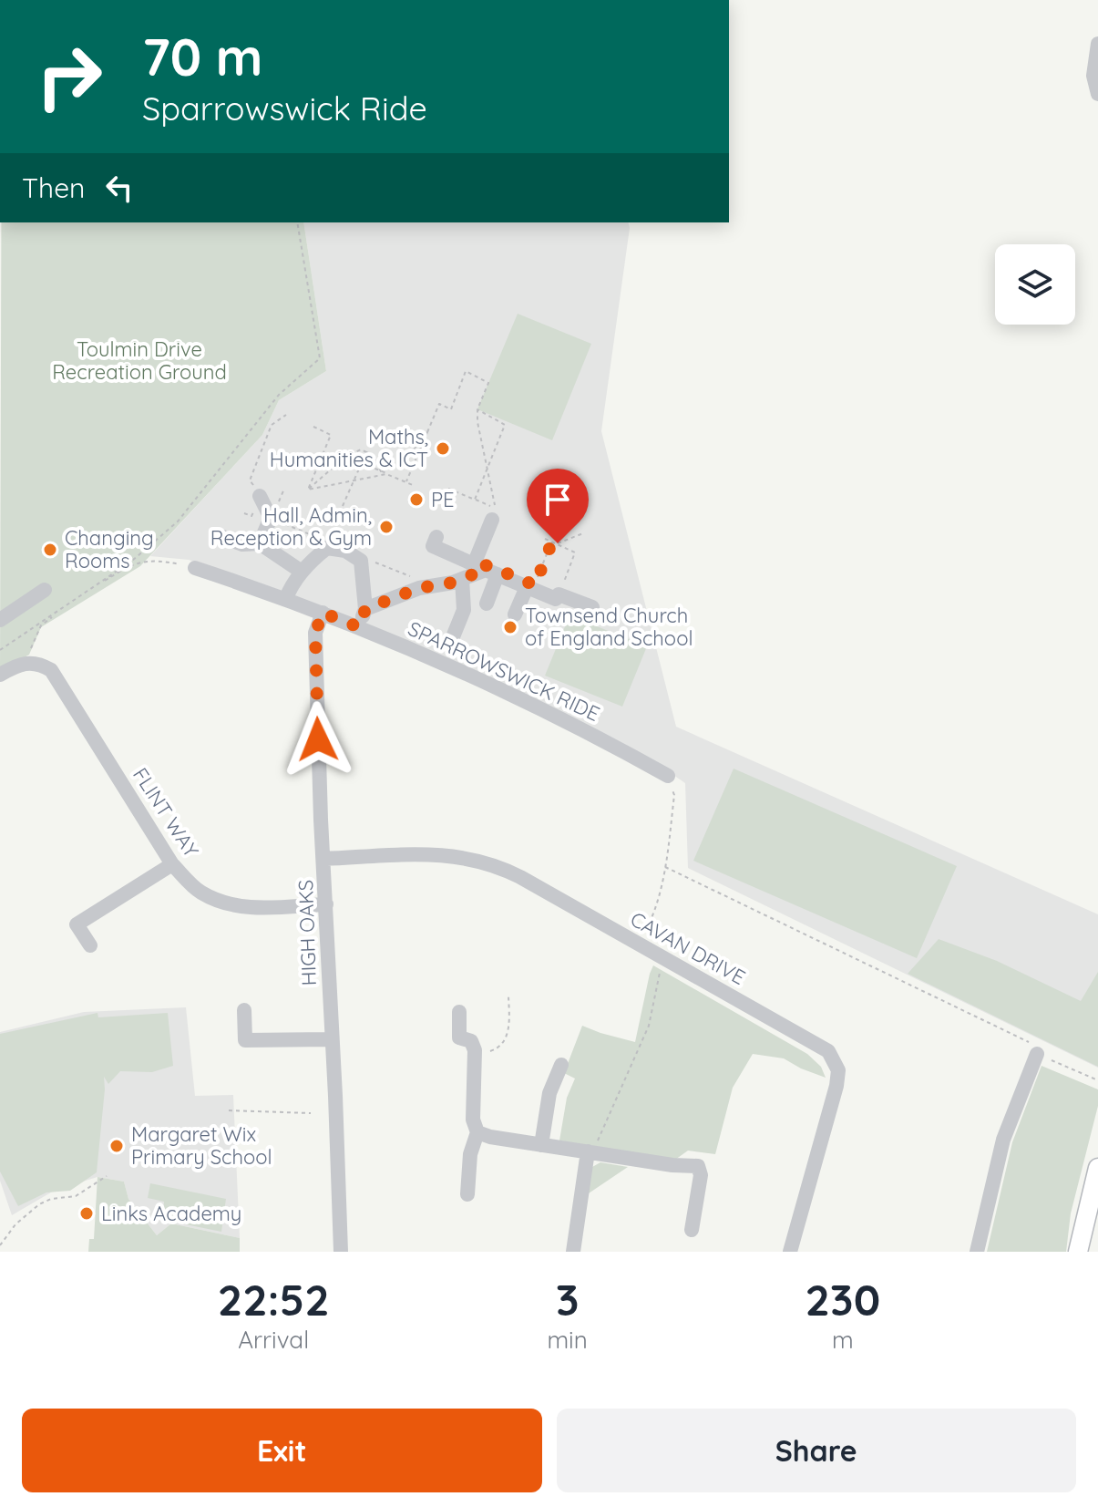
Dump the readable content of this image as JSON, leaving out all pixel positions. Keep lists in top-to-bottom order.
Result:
{
  "streets": {
    "street": [
      "SPARROWSWICK RIDE",
      "FLINT WAY",
      "HIGH OAKS",
      "CAVAN DRIVE"
    ]
  },
  "crossings": [
    ["SPARROWSWICK RIDE", "HIGH OAKS"],
    ["FLINT WAY", "HIGH OAKS"],
    ["HIGH OAKS", "CAVAN DRIVE"]
  ],
  "parks": ["Toulmin Drive Recreation Ground"],
  "places": [
    "Maths, Humanities & ICT",
    "PE",
    "Hall, Admin, Reception & Gym",
    "Changing Rooms",
    "Townsend Church of England School",
    "Margaret Wix Primary School",
    "Links Academy"
  ],
  "page": {
    "turn": ["70 m", "Sparrowswick Ride"],
    "then": "Then",
    "eta": [
      "22:52",
      "Arrival",
      "3",
      "min",
      "230",
      "m"
    ],
    "buttons": ["Exit", "Share"]
  }
}
